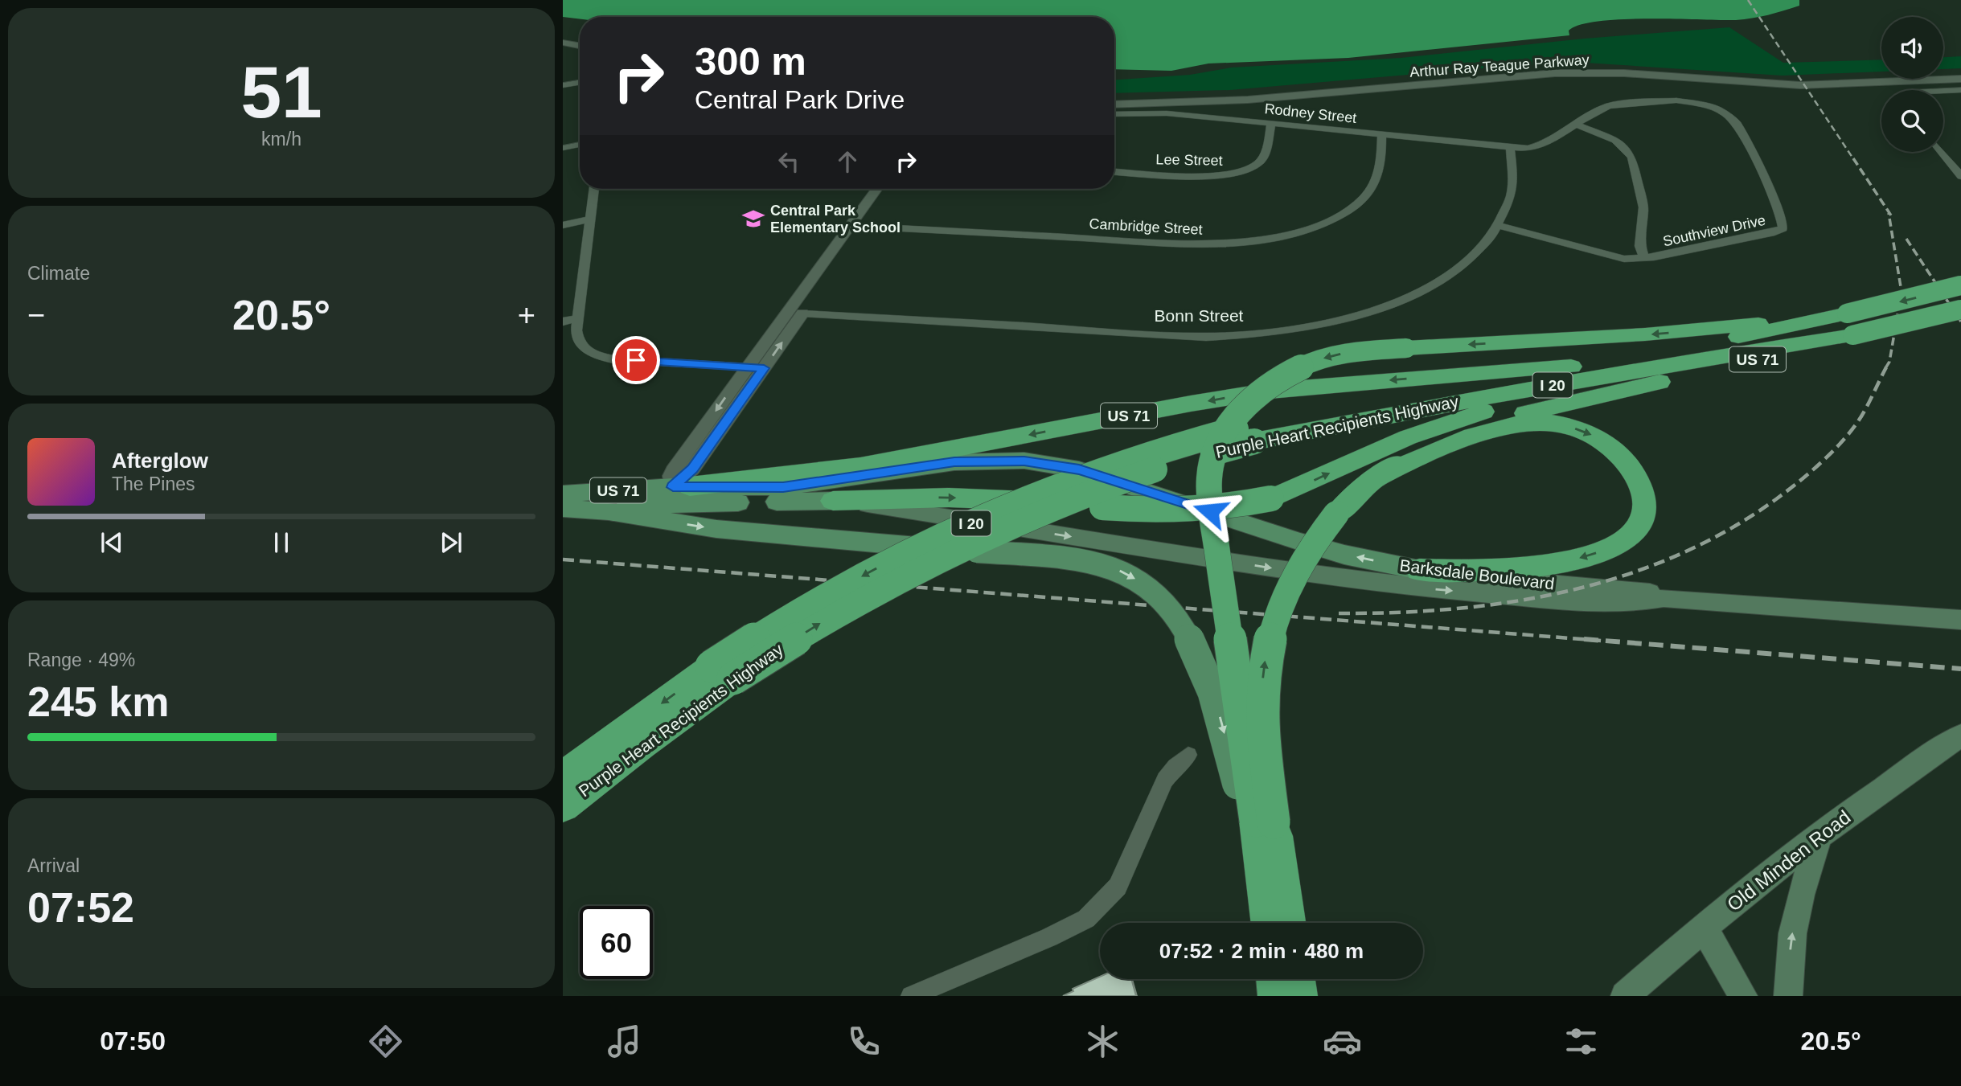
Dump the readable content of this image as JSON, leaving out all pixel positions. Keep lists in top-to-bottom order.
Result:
{
  "streets": {
    "highway": ["US 71", "I 20", "Purple Heart Recipients Highway"],
    "main road": ["Barksdale Boulevard", "Old Minden Road"],
    "street": [
      "Arthur Ray Teague Parkway",
      "Rodney Street",
      "Lee Street",
      "Cambridge Street",
      "Southview Drive",
      "Bonn Street"
    ]
  },
  "crossings": [
    ["Rodney Street", "Lee Street"],
    ["Rodney Street", "Cambridge Street"],
    ["Rodney Street", "Southview Drive"],
    ["Rodney Street", "Bonn Street"],
    ["Southview Drive", "Bonn Street"],
    ["US 71", "Purple Heart Recipients Highway"],
    ["US 71", "Barksdale Boulevard"]
  ],
  "places": {
    "school or university": ["Central Park Elementary School"]
  },
  "page": {
    "tile": [
      ["51", "km/h"],
      "Climate",
      ["Range · 49%", "245 km"],
      ["Arrival", "07:52"]
    ],
    "turn": ["300 m", "Central Park Drive"],
    "heat": ["−", "20.5°", "+"],
    "song": ["Afterglow", "The Pines"],
    "limit": "60",
    "trip": "07:52 · 2 min · 480 m",
    "tabs": ["07:50", "20.5°"]
  }
}
